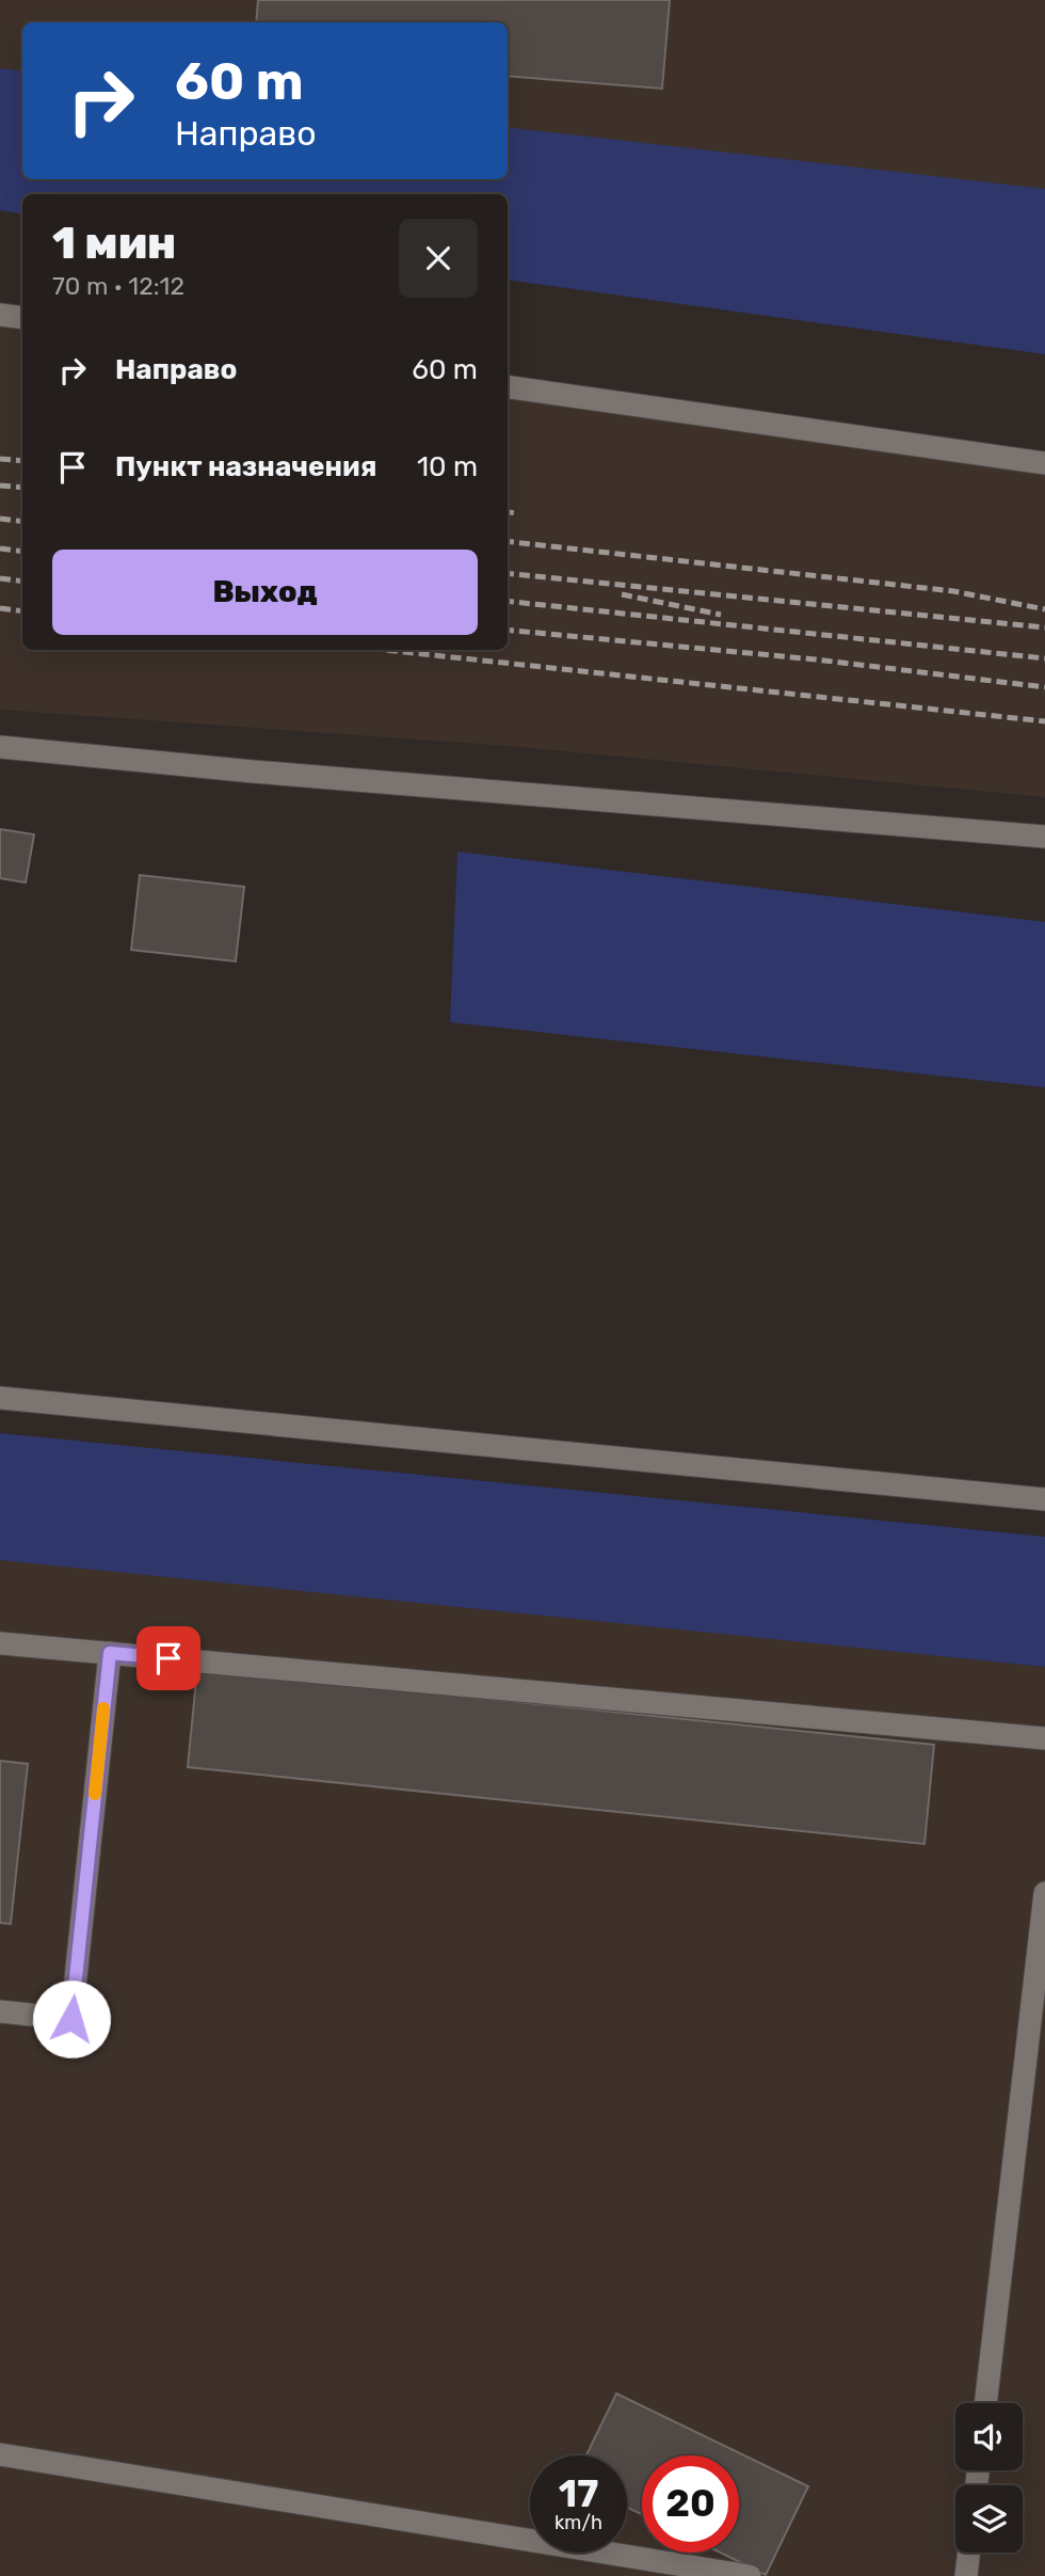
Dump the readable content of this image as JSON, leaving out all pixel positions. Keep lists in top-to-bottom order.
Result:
{
  "page": {
    "turn": ["60 m", "Направо"],
    "heading": ["1 мин", "70 m · 12:12"],
    "list": [
      {
        "name": "Направо",
        "value": "60 m"
      },
      {
        "name": "Пункт назначения",
        "value": "10 m"
      }
    ],
    "buttons": "Выход",
    "speed": "17 km/h",
    "limit": "20"
  }
}
